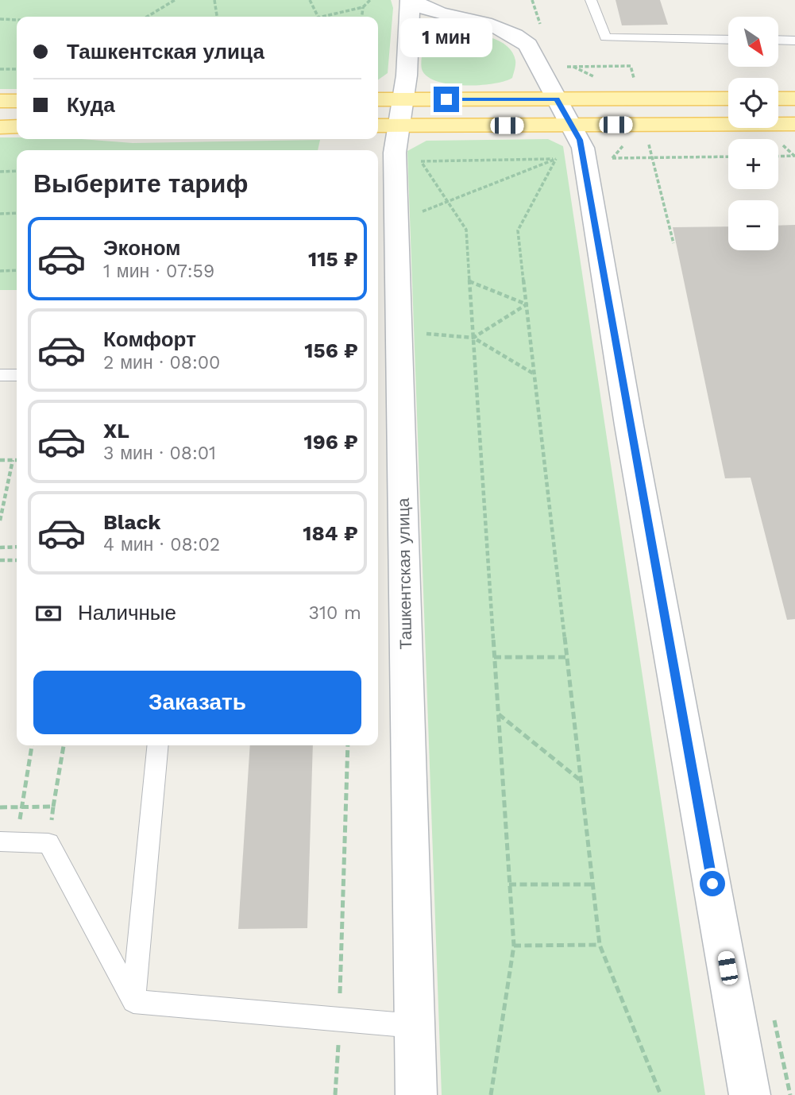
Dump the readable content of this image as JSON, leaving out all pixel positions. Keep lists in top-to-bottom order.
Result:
{
  "streets": {
    "main road": ["Ташкентская улица"]
  },
  "north": "bottom right",
  "page": {
    "map_buttons": ["+", "−"],
    "banner": ["Ташкентская улица", "Куда"],
    "bubble": "1 мин",
    "heading": "Выберите тариф",
    "list": [
      {
        "name": "Эконом",
        "note": "1 мин · 07:59",
        "value": "115 ₽"
      },
      {
        "name": "Комфорт",
        "note": "2 мин · 08:00",
        "value": "156 ₽"
      },
      {
        "name": "XL",
        "note": "3 мин · 08:01",
        "value": "196 ₽"
      },
      {
        "name": "Black",
        "note": "4 мин · 08:02",
        "value": "184 ₽"
      }
    ],
    "pay": ["Наличные", "310 m"],
    "buttons": "Заказать"
  }
}
